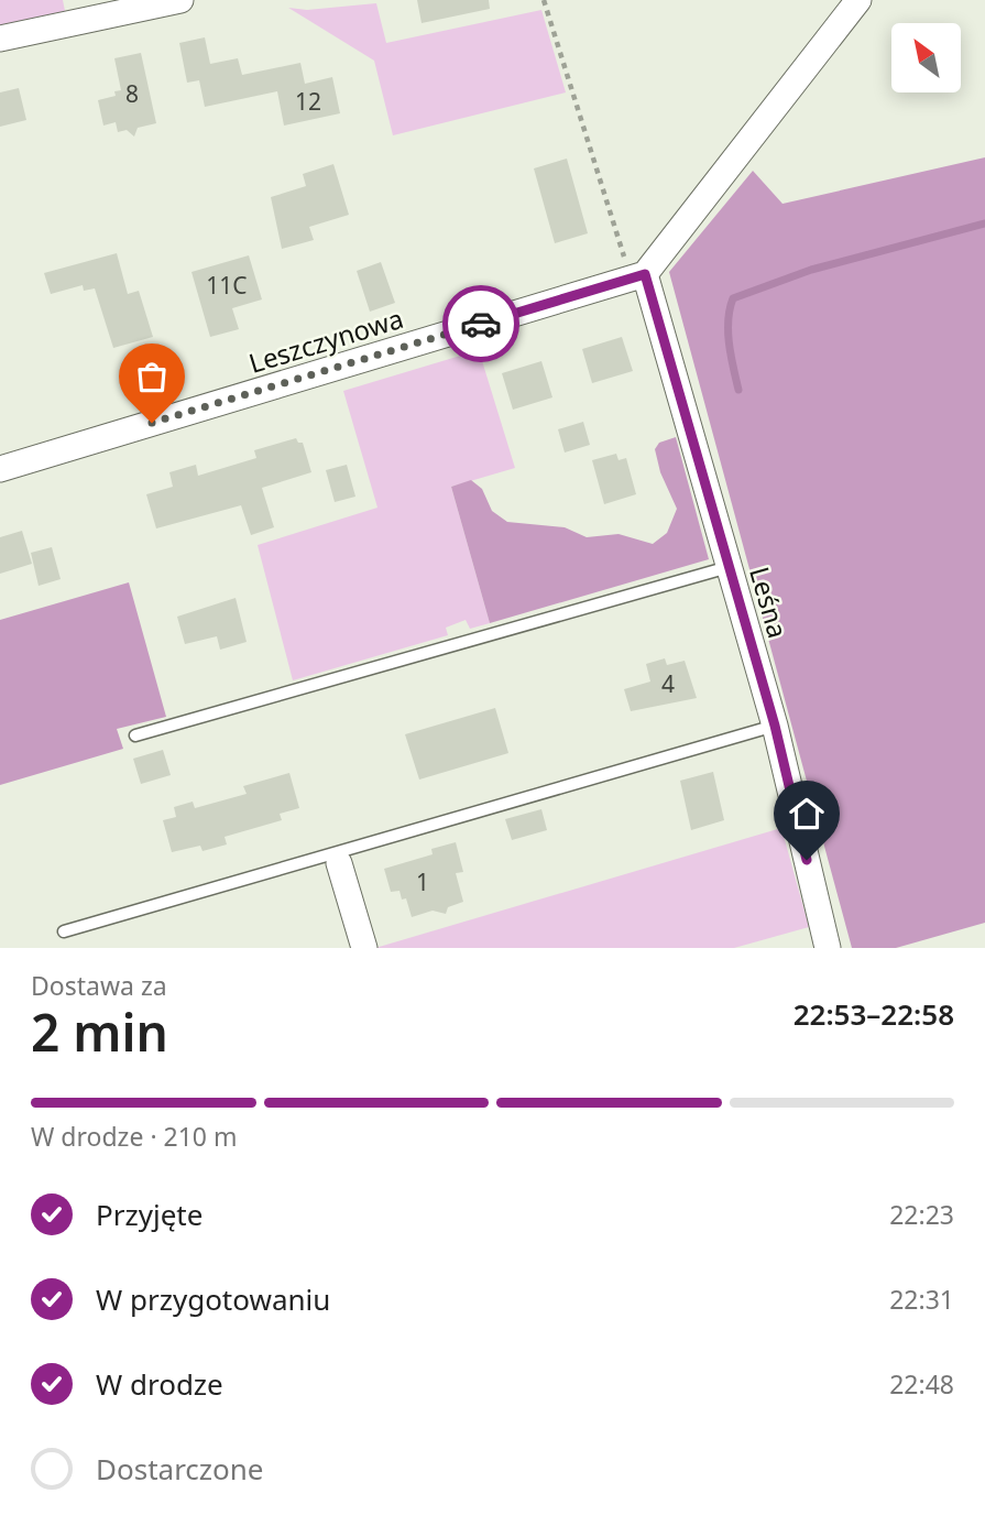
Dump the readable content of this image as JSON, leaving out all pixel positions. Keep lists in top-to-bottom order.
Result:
{
  "streets": {
    "street": ["Leszczynowa", "Leśna"]
  },
  "crossings": [
    ["Leszczynowa", "Leśna"]
  ],
  "house_numbers": [
    "8",
    "12",
    "11C",
    "4",
    "1"
  ],
  "north": "top left",
  "page": {
    "heading": ["2 min", "Dostawa za", "22:53–22:58"],
    "bar": "W drodze · 210 m",
    "list": [
      ["Przyjęte", "22:23"],
      ["W przygotowaniu", "22:31"],
      ["W drodze", "22:48"],
      "Dostarczone"
    ]
  }
}
